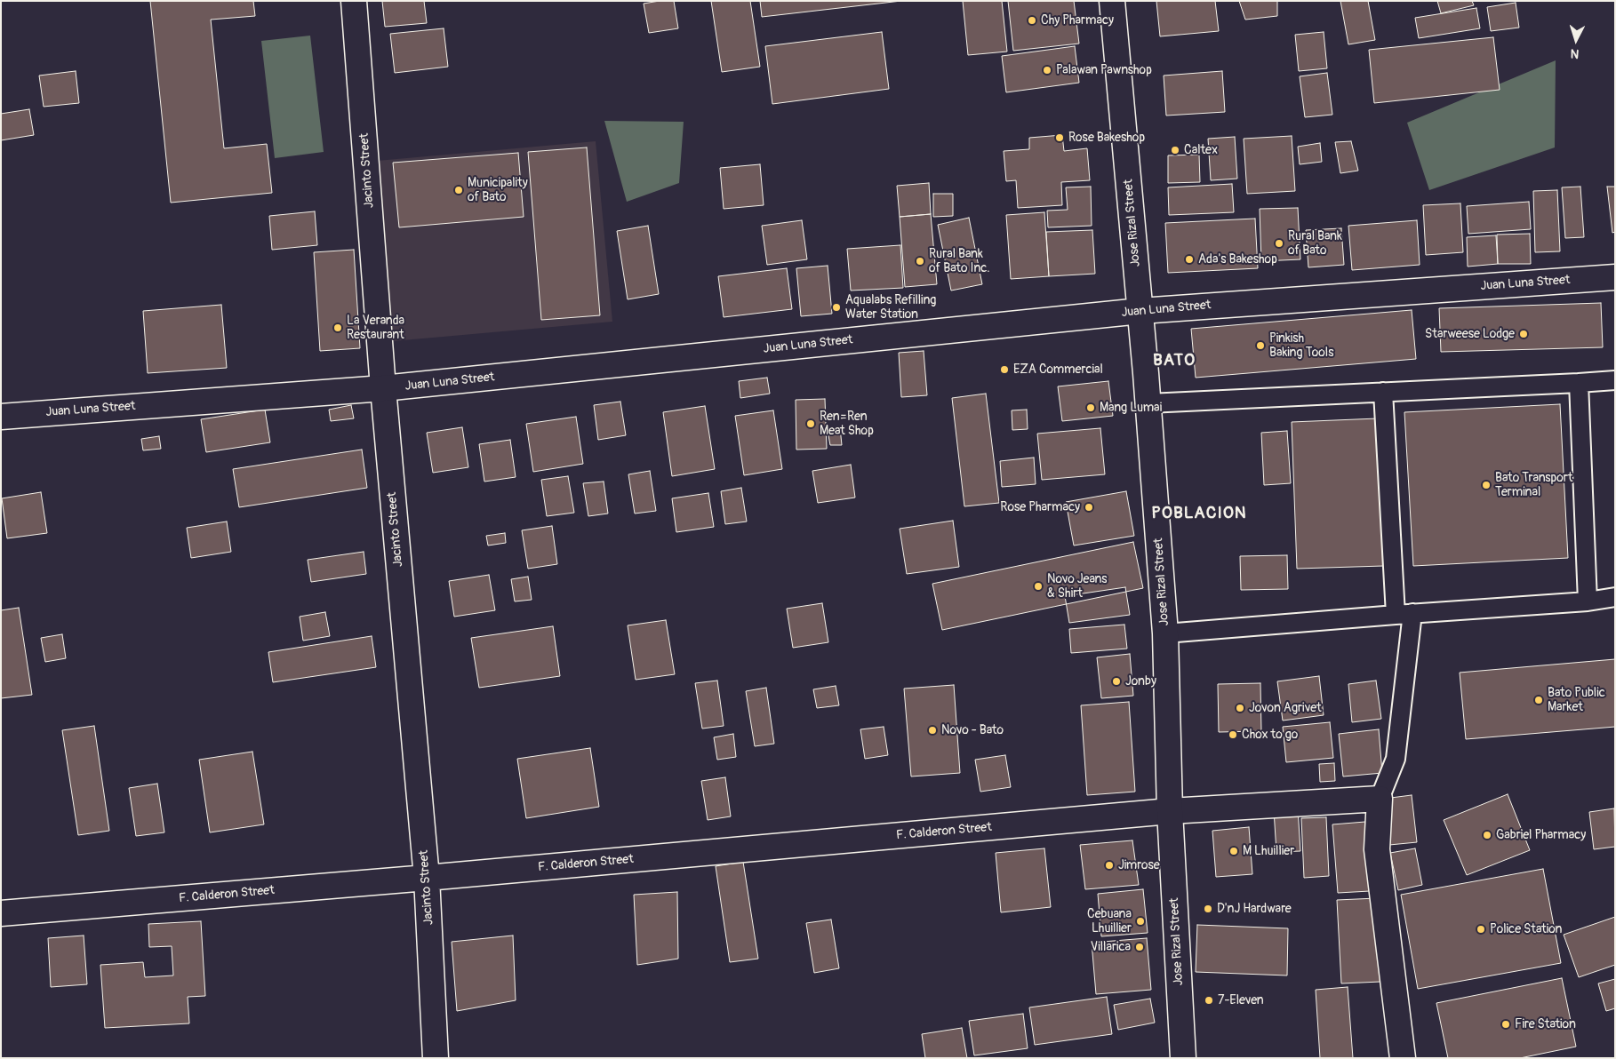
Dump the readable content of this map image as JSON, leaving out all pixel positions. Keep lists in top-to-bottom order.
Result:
{
  "streets": {
    "street": [
      "Jacinto Street",
      "Jose Rizal Street",
      "Juan Luna Street",
      "F. Calderon Street"
    ]
  },
  "crossings": [
    ["Jacinto Street", "Juan Luna Street"],
    ["Jacinto Street", "F. Calderon Street"],
    ["Jose Rizal Street", "Juan Luna Street"],
    ["Jose Rizal Street", "F. Calderon Street"]
  ],
  "districts": ["BATO", "POBLACION"],
  "places": [
    "Chy Pharmacy",
    "Palawan Pawnshop",
    "Rose Bakeshop",
    "Caltex",
    "Municipality of Bato",
    "Rural Bank of Bato",
    "Ada's Bakeshop",
    "Rural Bank of Bato Inc.",
    "Aqualabs Refilling Water Station",
    "La Veranda Restaurant",
    "Starweese Lodge",
    "Pinkish Baking Tools",
    "EZA Commercial",
    "Mang Lumai",
    "Ren=Ren Meat Shop",
    "Bato Transport Terminal",
    "Rose Pharmacy",
    "Novo Jeans & Shirt",
    "Jonby",
    "Bato Public Market",
    "Jovon Agrivet",
    "Novo - Bato",
    "Chox to go",
    "Gabriel Pharmacy",
    "M Lhuillier",
    "Jimrose",
    "D'nJ Hardware",
    "Cebuana Lhuillier",
    "Police Station",
    "Villarica",
    "7-Eleven",
    "Fire Station"
  ],
  "north": "bottom"
}
